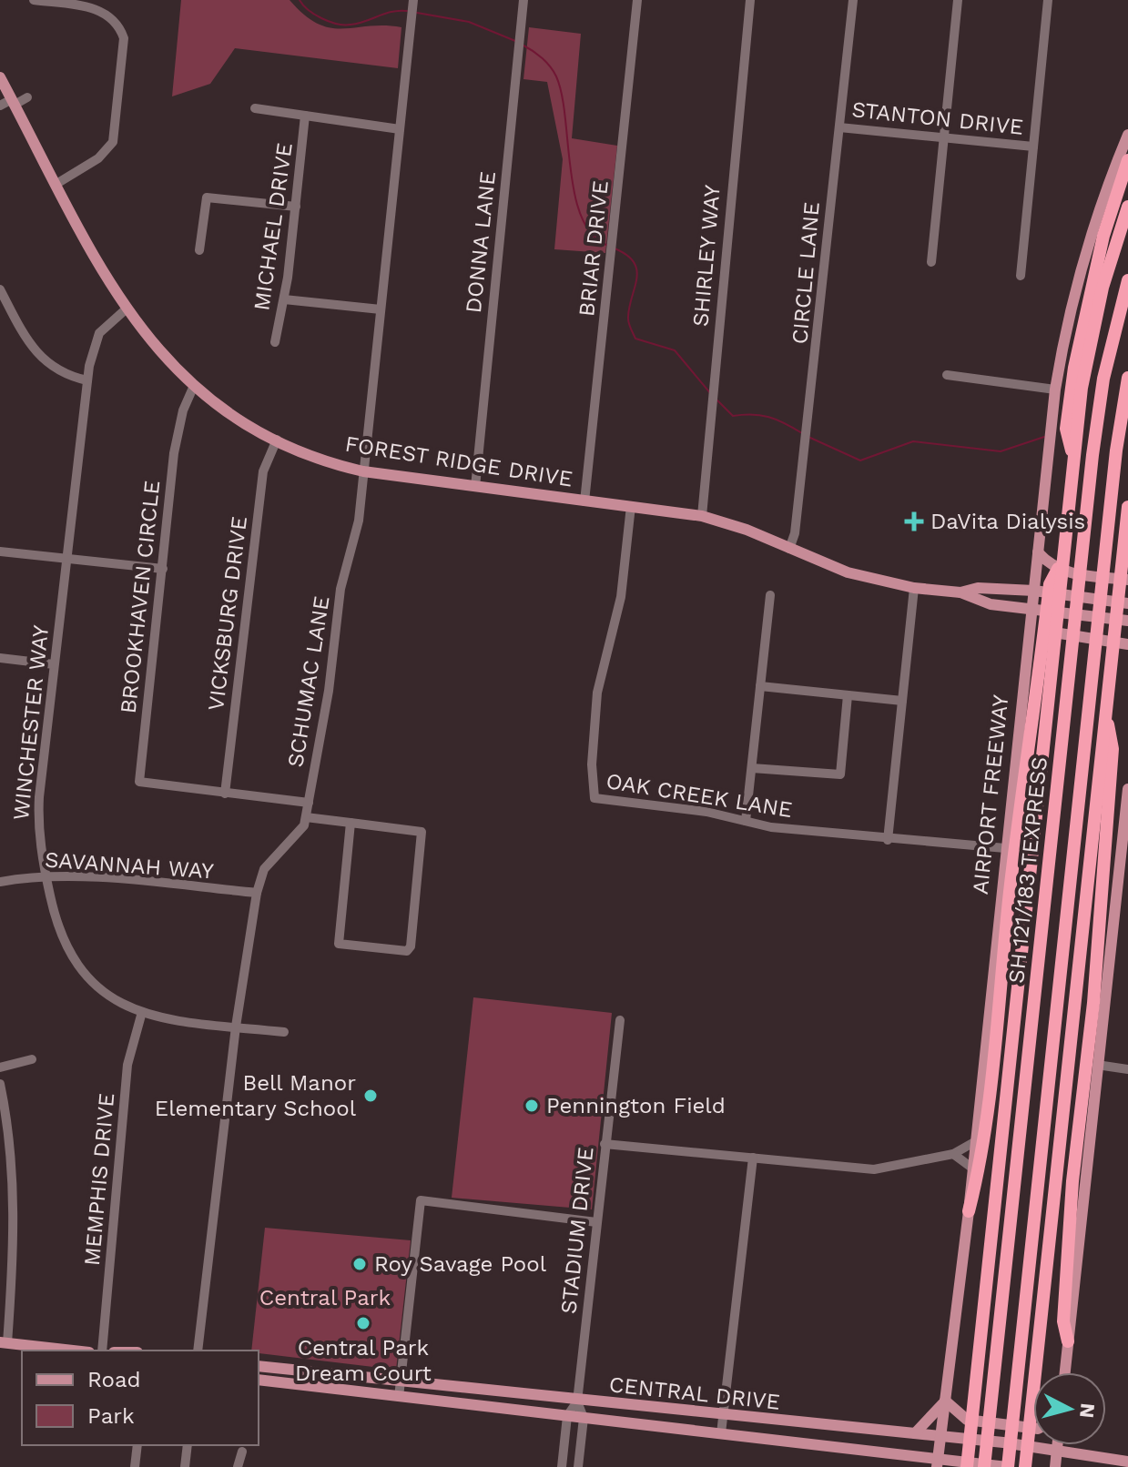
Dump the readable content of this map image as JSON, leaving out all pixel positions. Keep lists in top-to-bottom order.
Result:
{
  "streets": {
    "highway": ["SH 121/183 TEXPRESS"],
    "main road": ["FOREST RIDGE DRIVE", "AIRPORT FREEWAY", "CENTRAL DRIVE"],
    "street": [
      "STANTON DRIVE",
      "MICHAEL DRIVE",
      "DONNA LANE",
      "BRIAR DRIVE",
      "SHIRLEY WAY",
      "CIRCLE LANE",
      "BROOKHAVEN CIRCLE",
      "VICKSBURG DRIVE",
      "SCHUMAC LANE",
      "WINCHESTER WAY",
      "OAK CREEK LANE",
      "SAVANNAH WAY",
      "MEMPHIS DRIVE",
      "STADIUM DRIVE"
    ]
  },
  "crossings": [
    ["STANTON DRIVE", "CIRCLE LANE"],
    ["DONNA LANE", "FOREST RIDGE DRIVE"],
    ["BRIAR DRIVE", "FOREST RIDGE DRIVE"],
    ["SHIRLEY WAY", "FOREST RIDGE DRIVE"],
    ["CIRCLE LANE", "FOREST RIDGE DRIVE"],
    ["FOREST RIDGE DRIVE", "BROOKHAVEN CIRCLE"],
    ["FOREST RIDGE DRIVE", "VICKSBURG DRIVE"],
    ["FOREST RIDGE DRIVE", "SCHUMAC LANE"],
    ["FOREST RIDGE DRIVE", "WINCHESTER WAY"],
    ["FOREST RIDGE DRIVE", "AIRPORT FREEWAY"],
    ["FOREST RIDGE DRIVE", "OAK CREEK LANE"],
    ["BROOKHAVEN CIRCLE", "VICKSBURG DRIVE"],
    ["SCHUMAC LANE", "WINCHESTER WAY"],
    ["SCHUMAC LANE", "SAVANNAH WAY"],
    ["WINCHESTER WAY", "SAVANNAH WAY"],
    ["WINCHESTER WAY", "MEMPHIS DRIVE"],
    ["AIRPORT FREEWAY", "OAK CREEK LANE"],
    ["AIRPORT FREEWAY", "CENTRAL DRIVE"],
    ["SH 121/183 TEXPRESS", "CENTRAL DRIVE"],
    ["STADIUM DRIVE", "CENTRAL DRIVE"]
  ],
  "parks": ["Central Park"],
  "places": {
    "health": ["DaVita Dialysis"],
    "other": [
      "Bell Manor Elementary School",
      "Pennington Field",
      "Roy Savage Pool",
      "Central Park Dream Court"
    ]
  },
  "legend": ["Road", "Park"],
  "north": "right"
}
